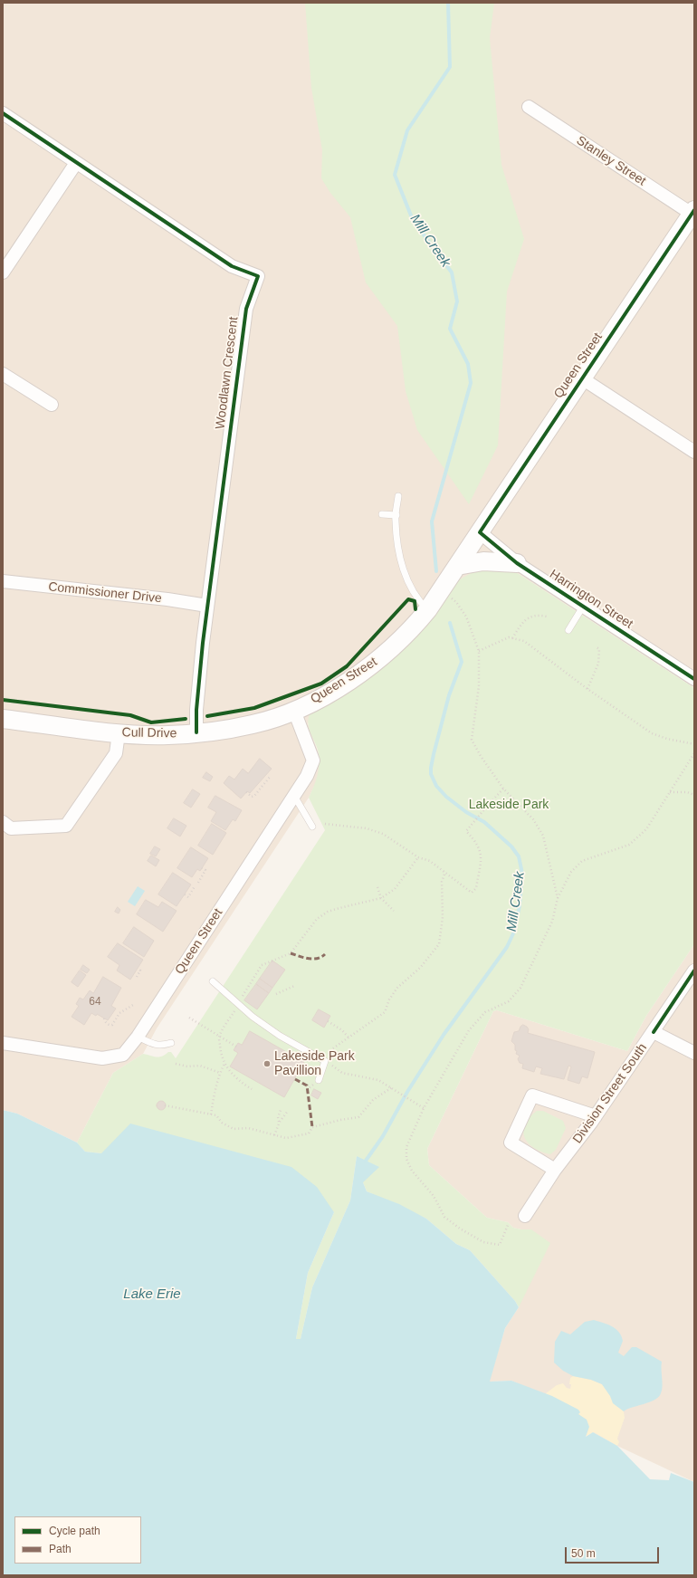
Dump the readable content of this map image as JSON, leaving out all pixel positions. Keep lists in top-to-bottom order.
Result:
{
  "streets": {
    "street": [
      "Stanley Street",
      "Queen Street",
      "Woodlawn Crescent",
      "Commissioner Drive",
      "Harrington Street",
      "Cull Drive",
      "Division Street South"
    ]
  },
  "crossings": [
    ["Stanley Street", "Queen Street"],
    ["Queen Street", "Harrington Street"],
    ["Queen Street", "Cull Drive"],
    ["Woodlawn Crescent", "Commissioner Drive"],
    ["Woodlawn Crescent", "Cull Drive"]
  ],
  "water": ["Mill Creek", "Lake Erie"],
  "parks": ["Lakeside Park"],
  "places": ["Lakeside Park Pavillion"],
  "house_numbers": ["64"],
  "legend": ["Cycle path", "Path"],
  "scale_bar": "50 m"
}
